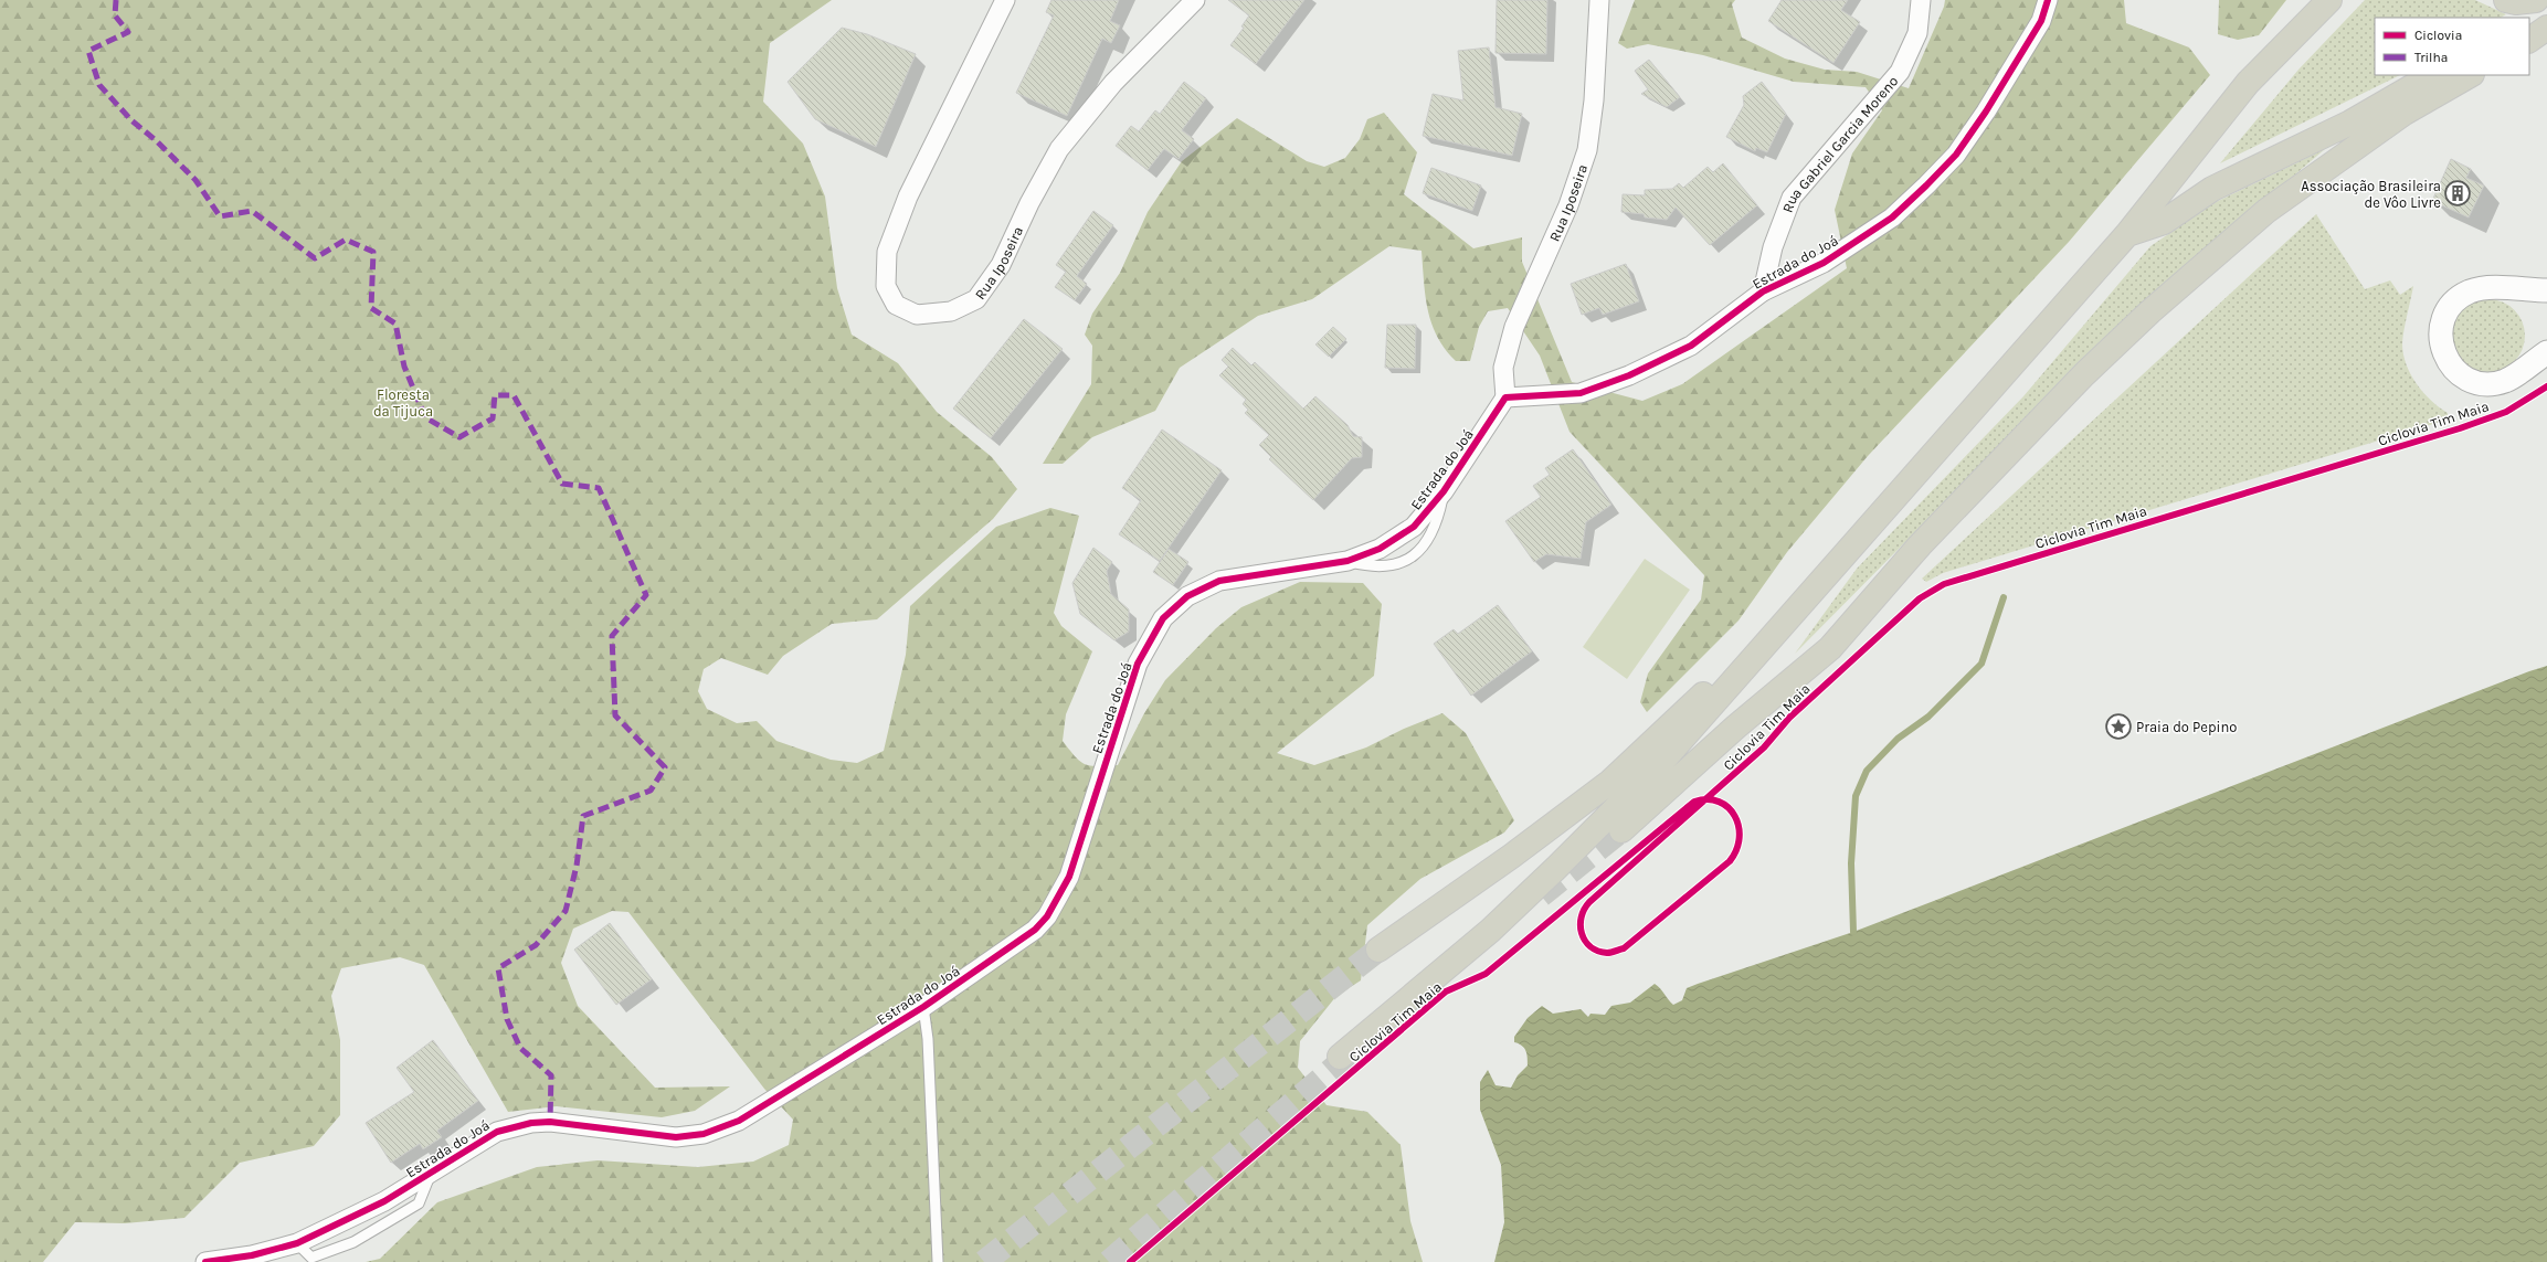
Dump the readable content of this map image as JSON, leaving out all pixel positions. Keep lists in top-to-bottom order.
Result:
{
  "streets": {
    "street": ["Rua Gabriel Garcia Moreno", "Rua Iposeira", "Estrada do Joá"],
    "cycle path": ["Ciclovia Tim Maia"]
  },
  "crossings": [
    ["Rua Gabriel Garcia Moreno", "Estrada do Joá"],
    ["Rua Iposeira", "Estrada do Joá"]
  ],
  "parks": ["Floresta da Tijuca"],
  "places": {
    "building": ["Associação Brasileira de Vôo Livre"],
    "place": ["Praia do Pepino"]
  },
  "legend": ["Ciclovia", "Trilha"]
}
